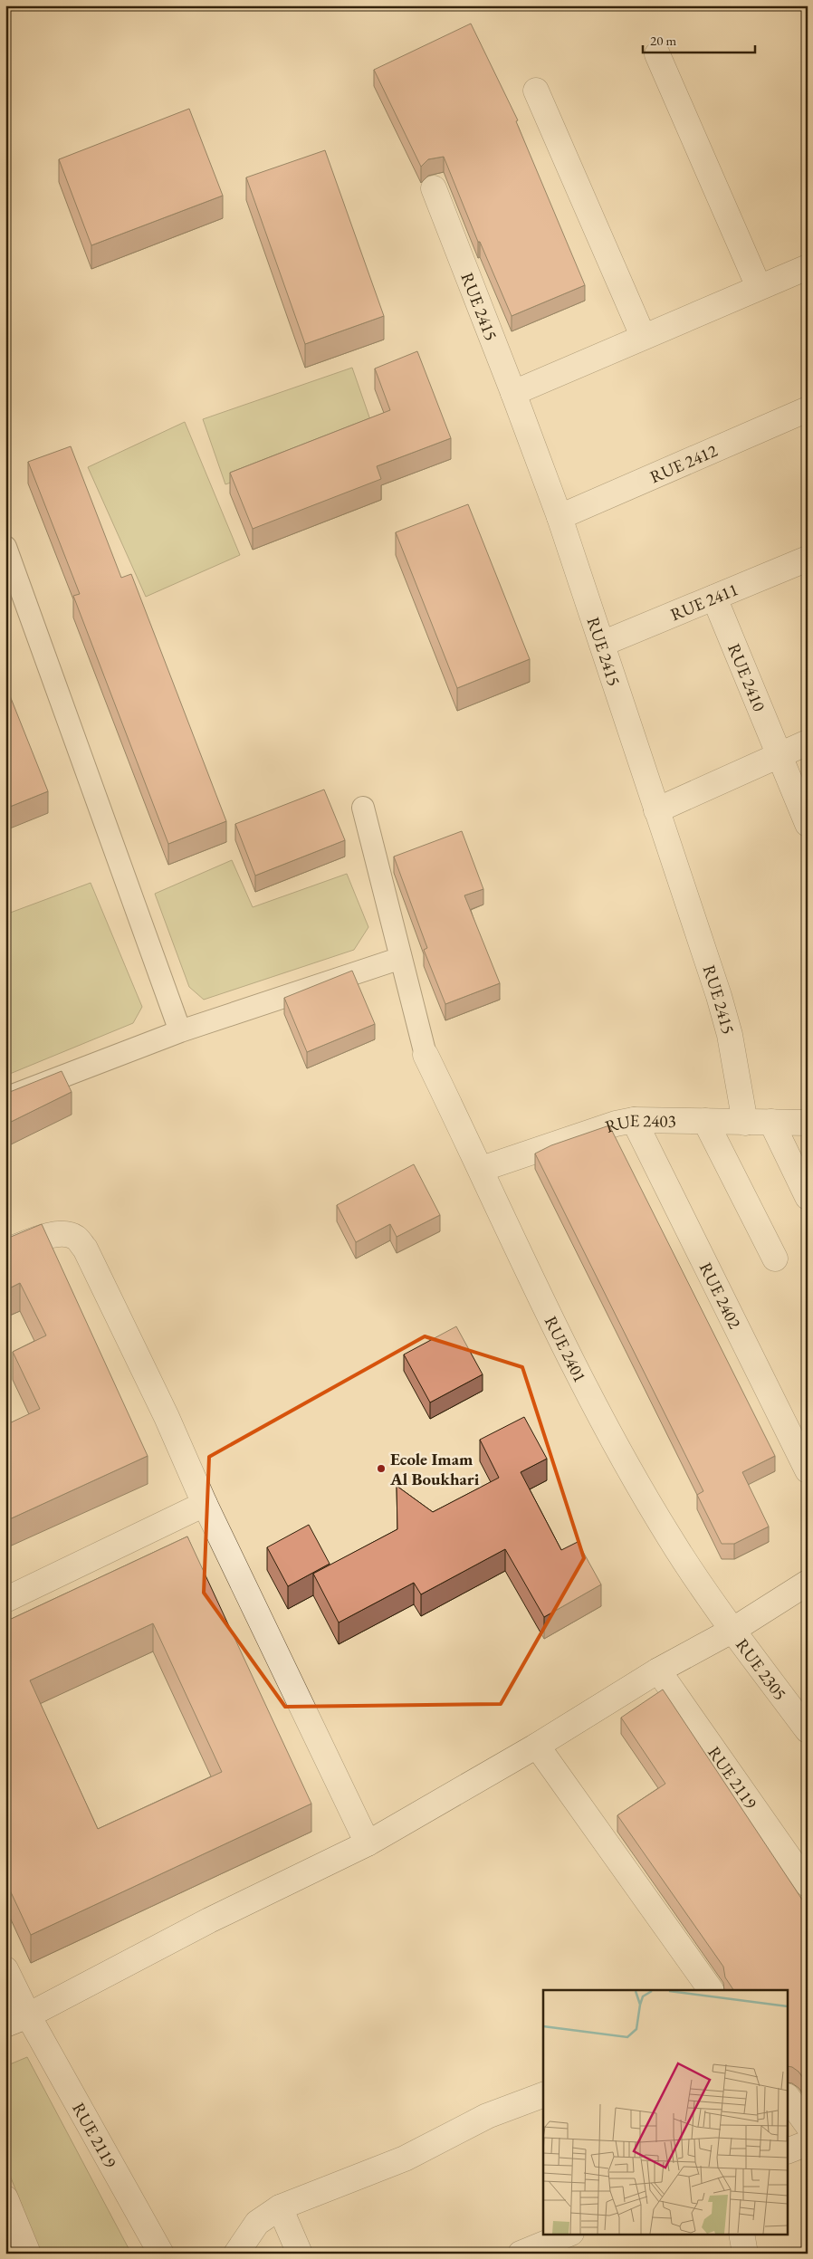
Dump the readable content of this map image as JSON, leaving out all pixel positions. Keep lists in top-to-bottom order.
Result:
{
  "streets": {
    "street": [
      "RUE 2415",
      "RUE 2412",
      "RUE 2411",
      "RUE 2410",
      "RUE 2403",
      "RUE 2402",
      "RUE 2401",
      "RUE 2305",
      "RUE 2119"
    ]
  },
  "crossings": [
    ["RUE 2415", "RUE 2412"],
    ["RUE 2415", "RUE 2411"],
    ["RUE 2415", "RUE 2403"],
    ["RUE 2411", "RUE 2410"],
    ["RUE 2403", "RUE 2402"],
    ["RUE 2403", "RUE 2401"],
    ["RUE 2401", "RUE 2305"]
  ],
  "places": ["Ecole Imam Al Boukhari"],
  "scale_bar": "20 m"
}
